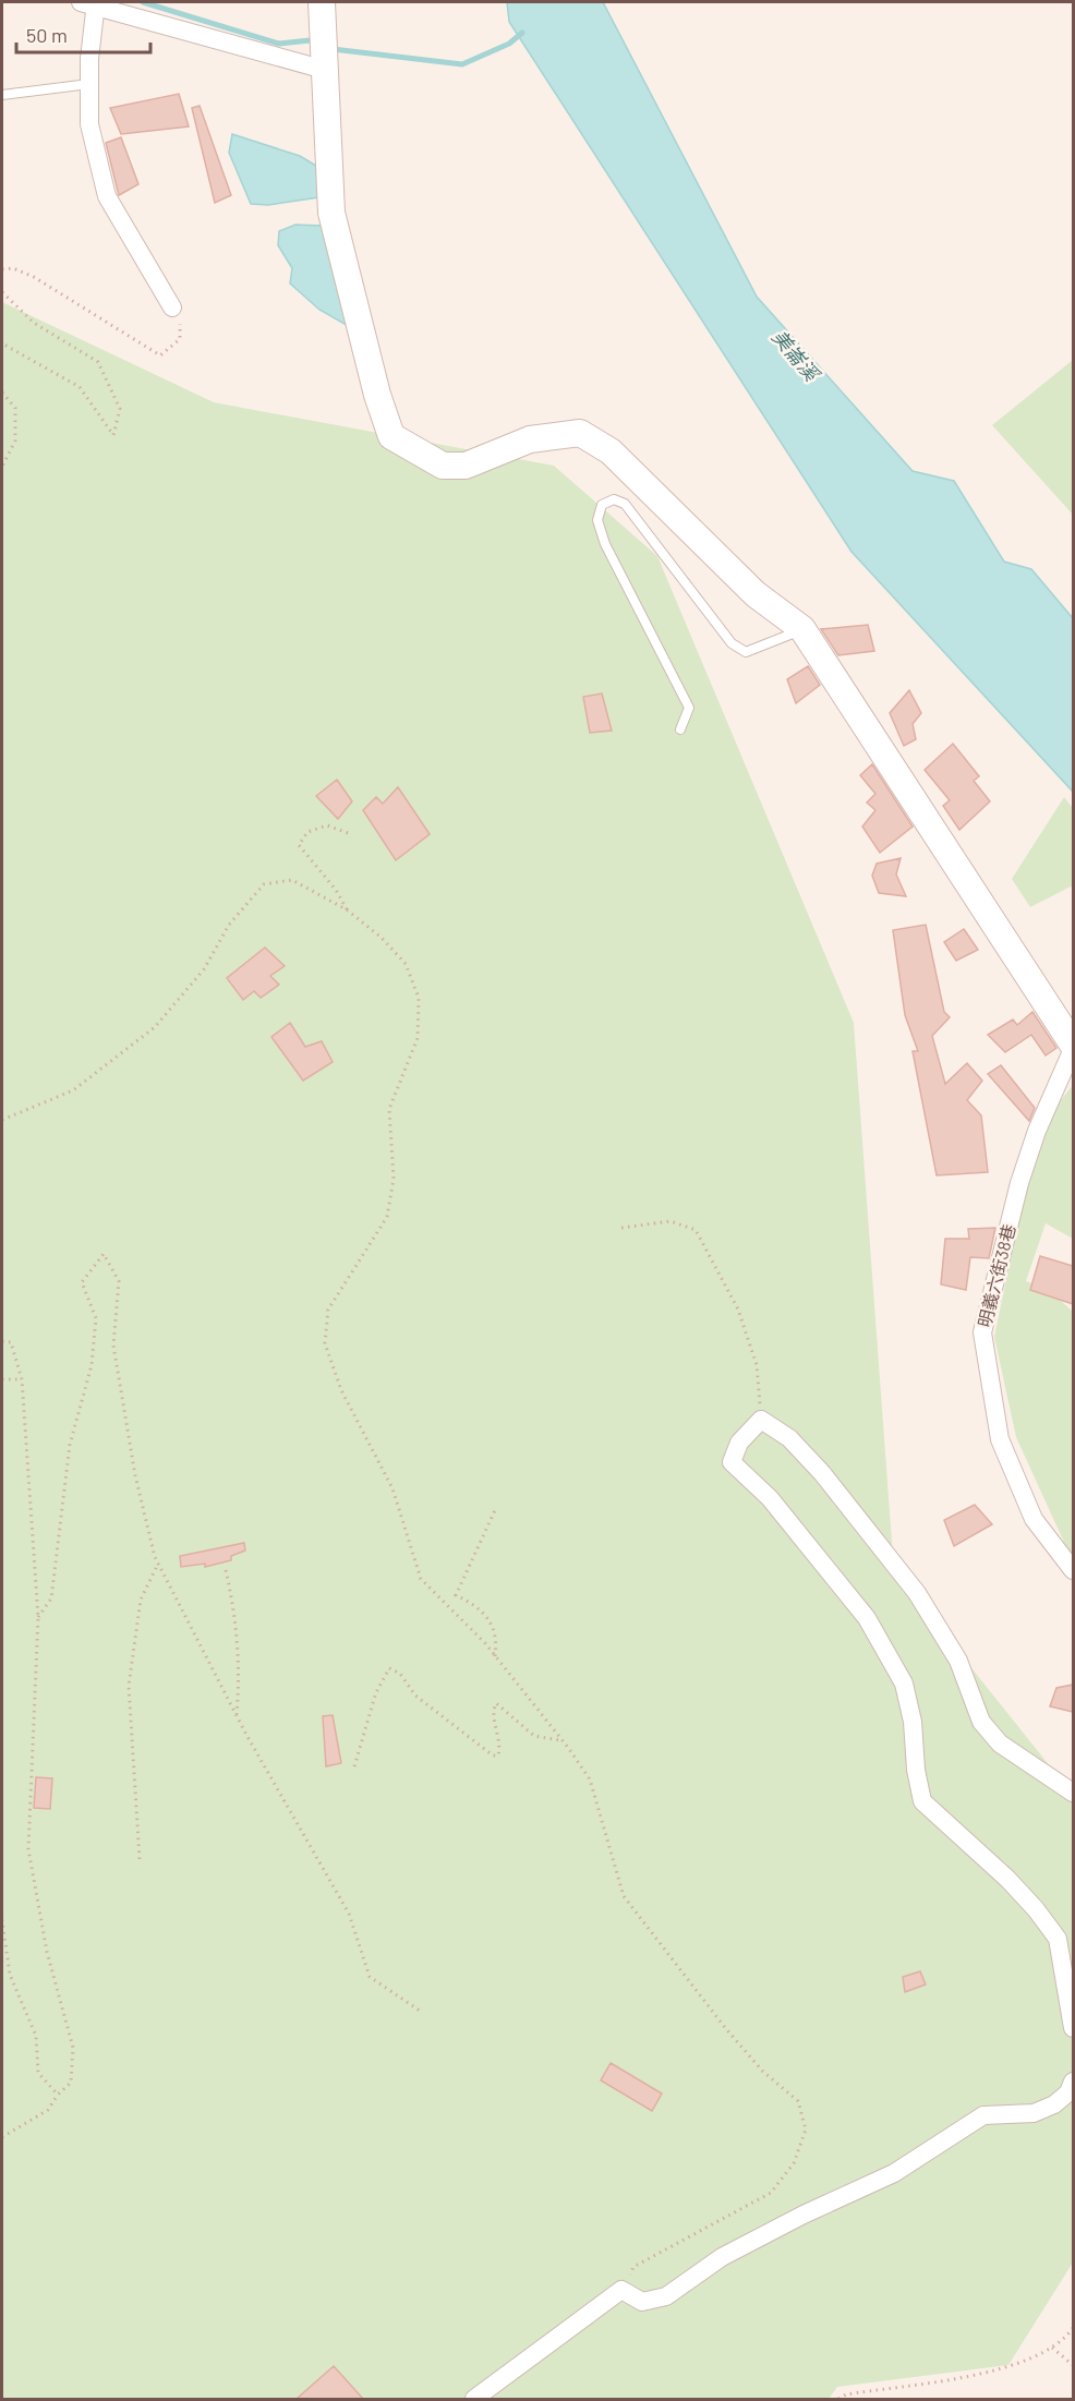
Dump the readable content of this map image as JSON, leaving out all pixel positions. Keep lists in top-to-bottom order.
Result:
{
  "streets": {
    "street": ["明義六街38巷"]
  },
  "water": ["美崙溪"],
  "scale_bar": "50 m"
}
